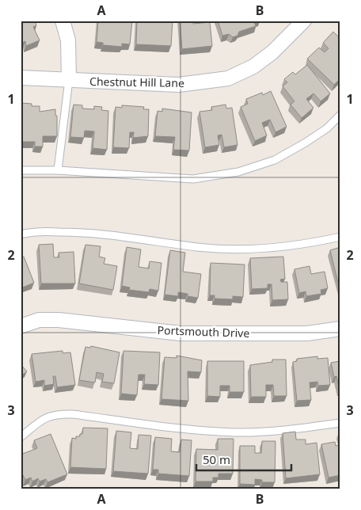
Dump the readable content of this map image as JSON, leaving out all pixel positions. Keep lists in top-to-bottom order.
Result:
{
  "streets": {
    "street": ["Chestnut Hill Lane", "Portsmouth Drive"]
  },
  "scale_bar": "50 m",
  "grid": {
    "columns": ["A", "B"],
    "rows": ["1", "2", "3"]
  }
}
